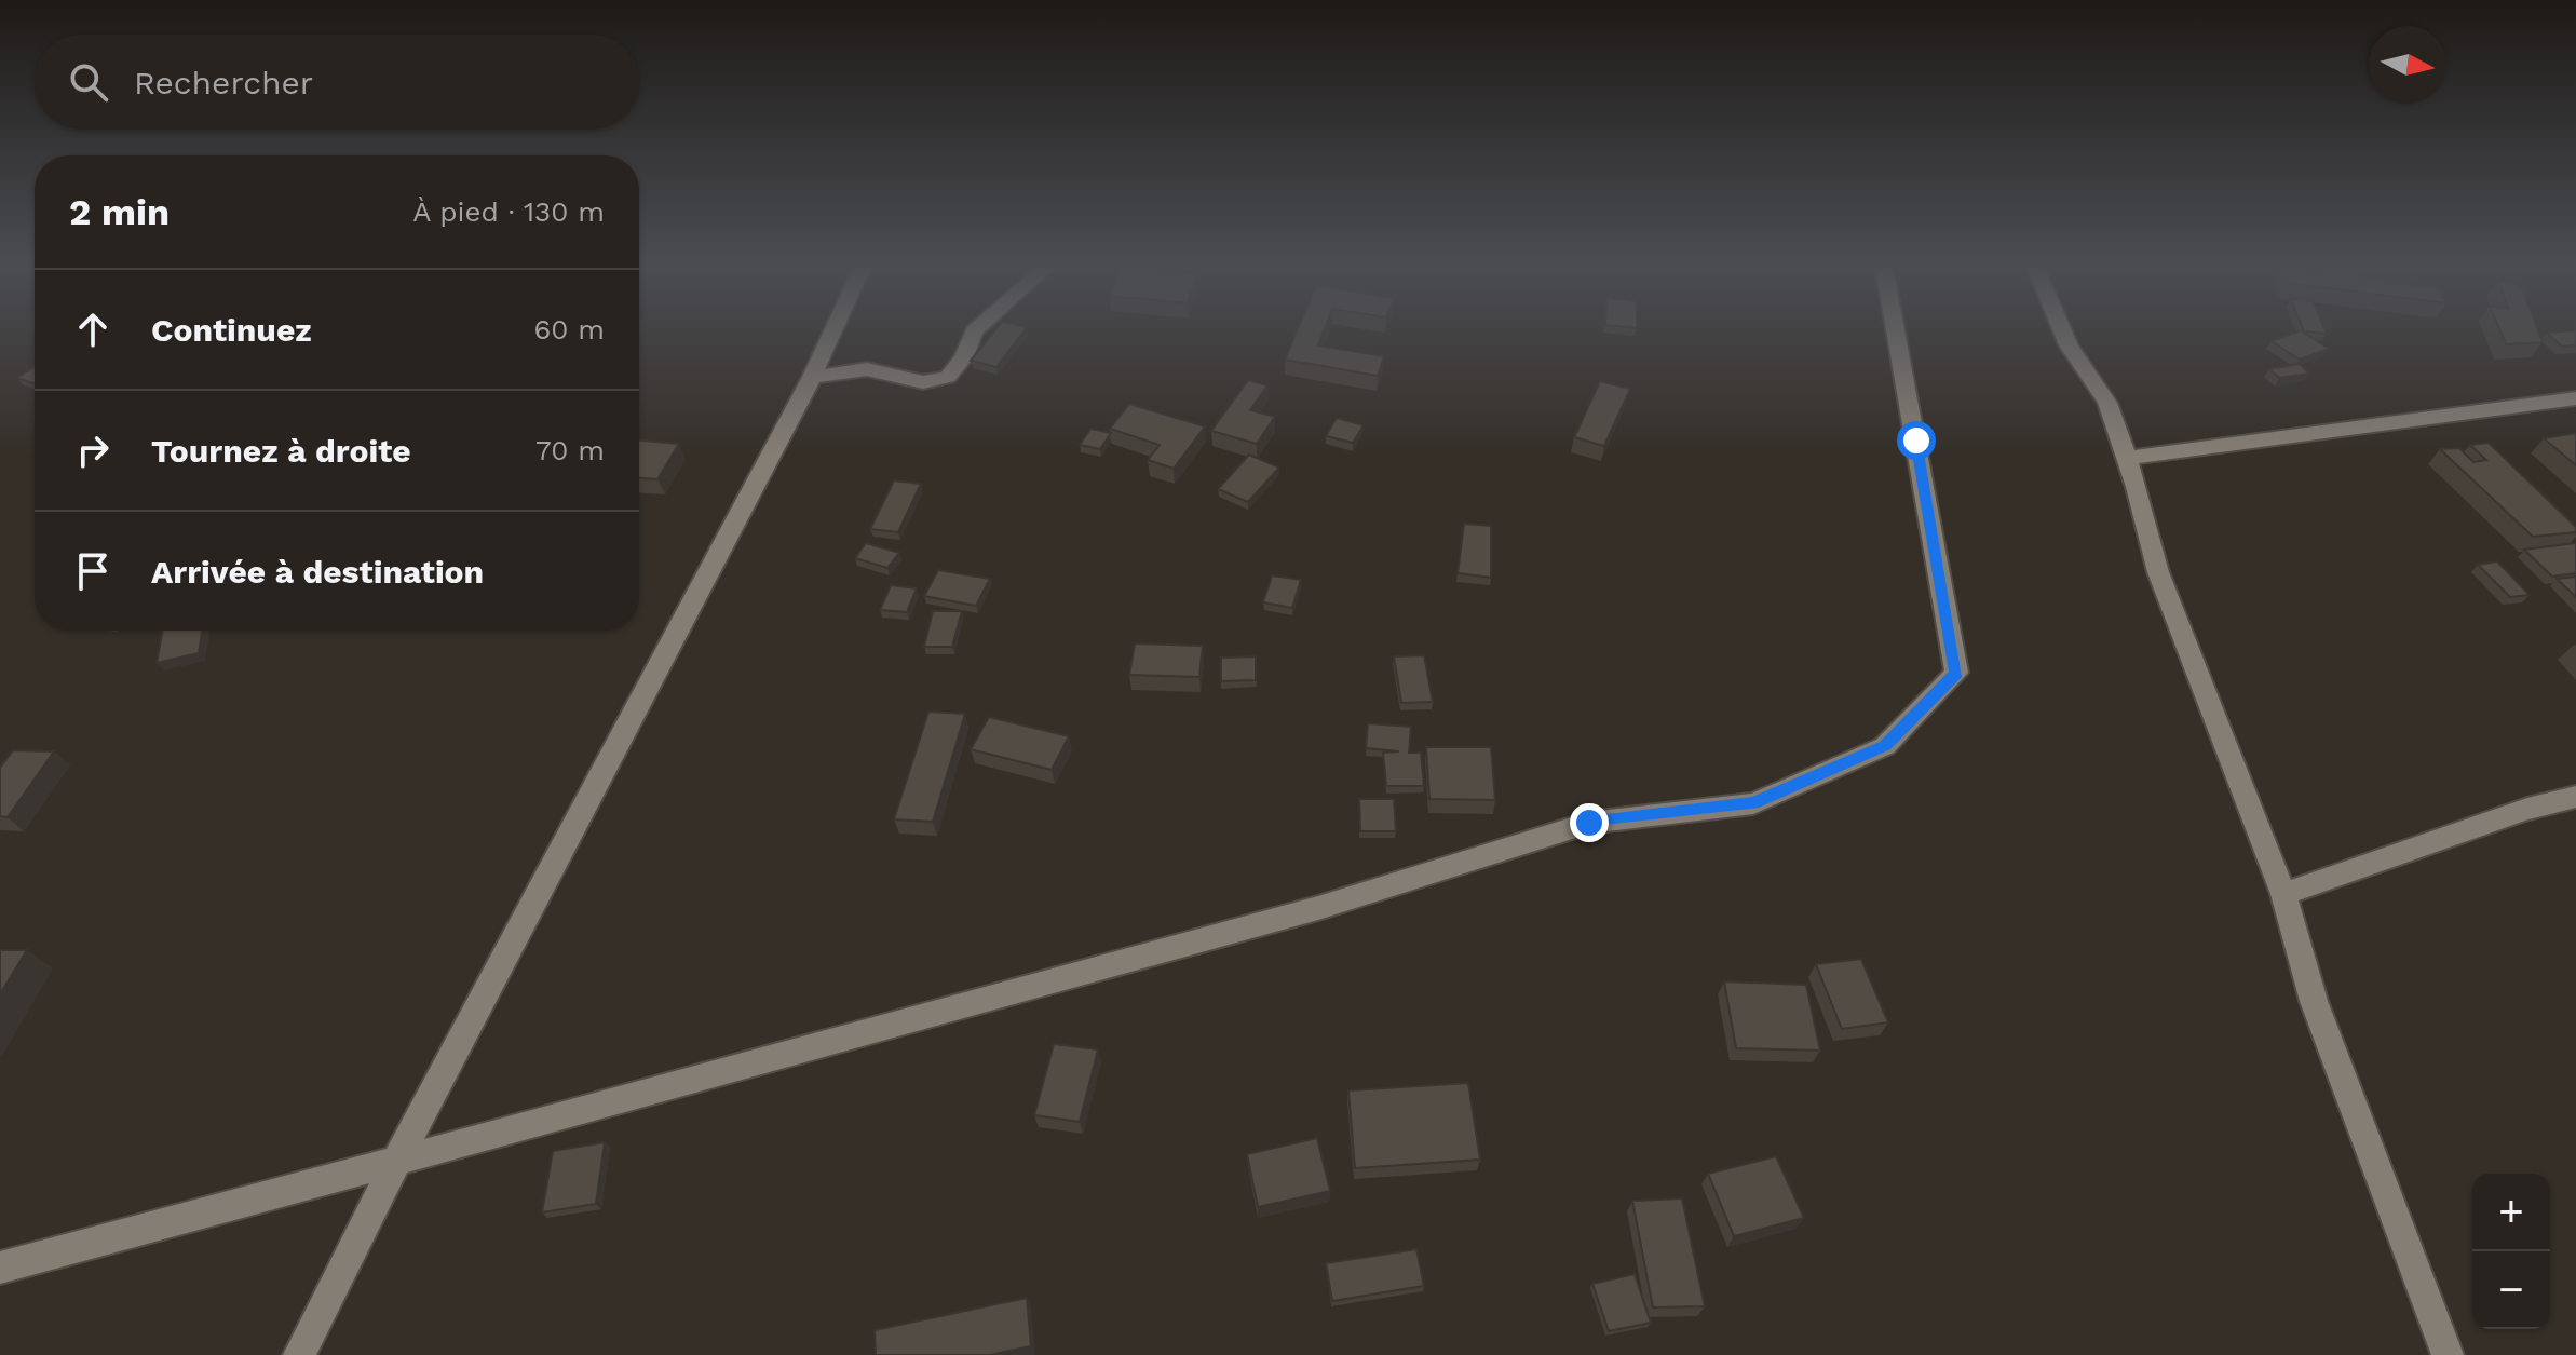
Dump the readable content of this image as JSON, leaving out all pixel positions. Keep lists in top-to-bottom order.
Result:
{
  "north": "right",
  "page": {
    "search": "Rechercher",
    "heading": ["2 min", "À pied · 130 m"],
    "list": [
      ["Continuez", "60 m"],
      ["Tournez à droite", "70 m"],
      "Arrivée à destination"
    ],
    "map_buttons": ["+", "−"]
  }
}
